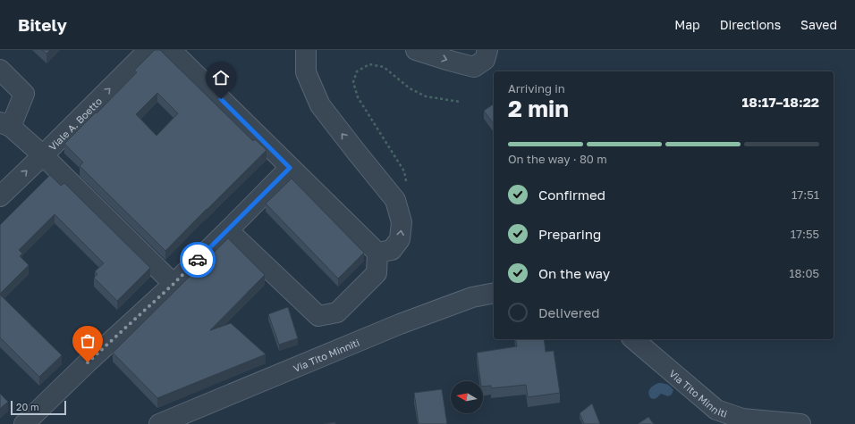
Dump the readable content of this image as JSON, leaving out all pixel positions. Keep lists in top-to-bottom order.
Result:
{
  "streets": {
    "street": ["Viale A. Boetto", "Via Tito Minniti"]
  },
  "one_way": ["Viale A. Boetto"],
  "scale_bar": "20 m",
  "north": "left",
  "page": {
    "header": "Bitely",
    "nav": ["Map", "Directions", "Saved"],
    "heading": ["2 min", "Arriving in", "18:17–18:22"],
    "bar": "On the way · 80 m",
    "list": [
      ["Confirmed", "17:51"],
      ["Preparing", "17:55"],
      ["On the way", "18:05"],
      "Delivered"
    ],
    "scale": "20 m"
  }
}
